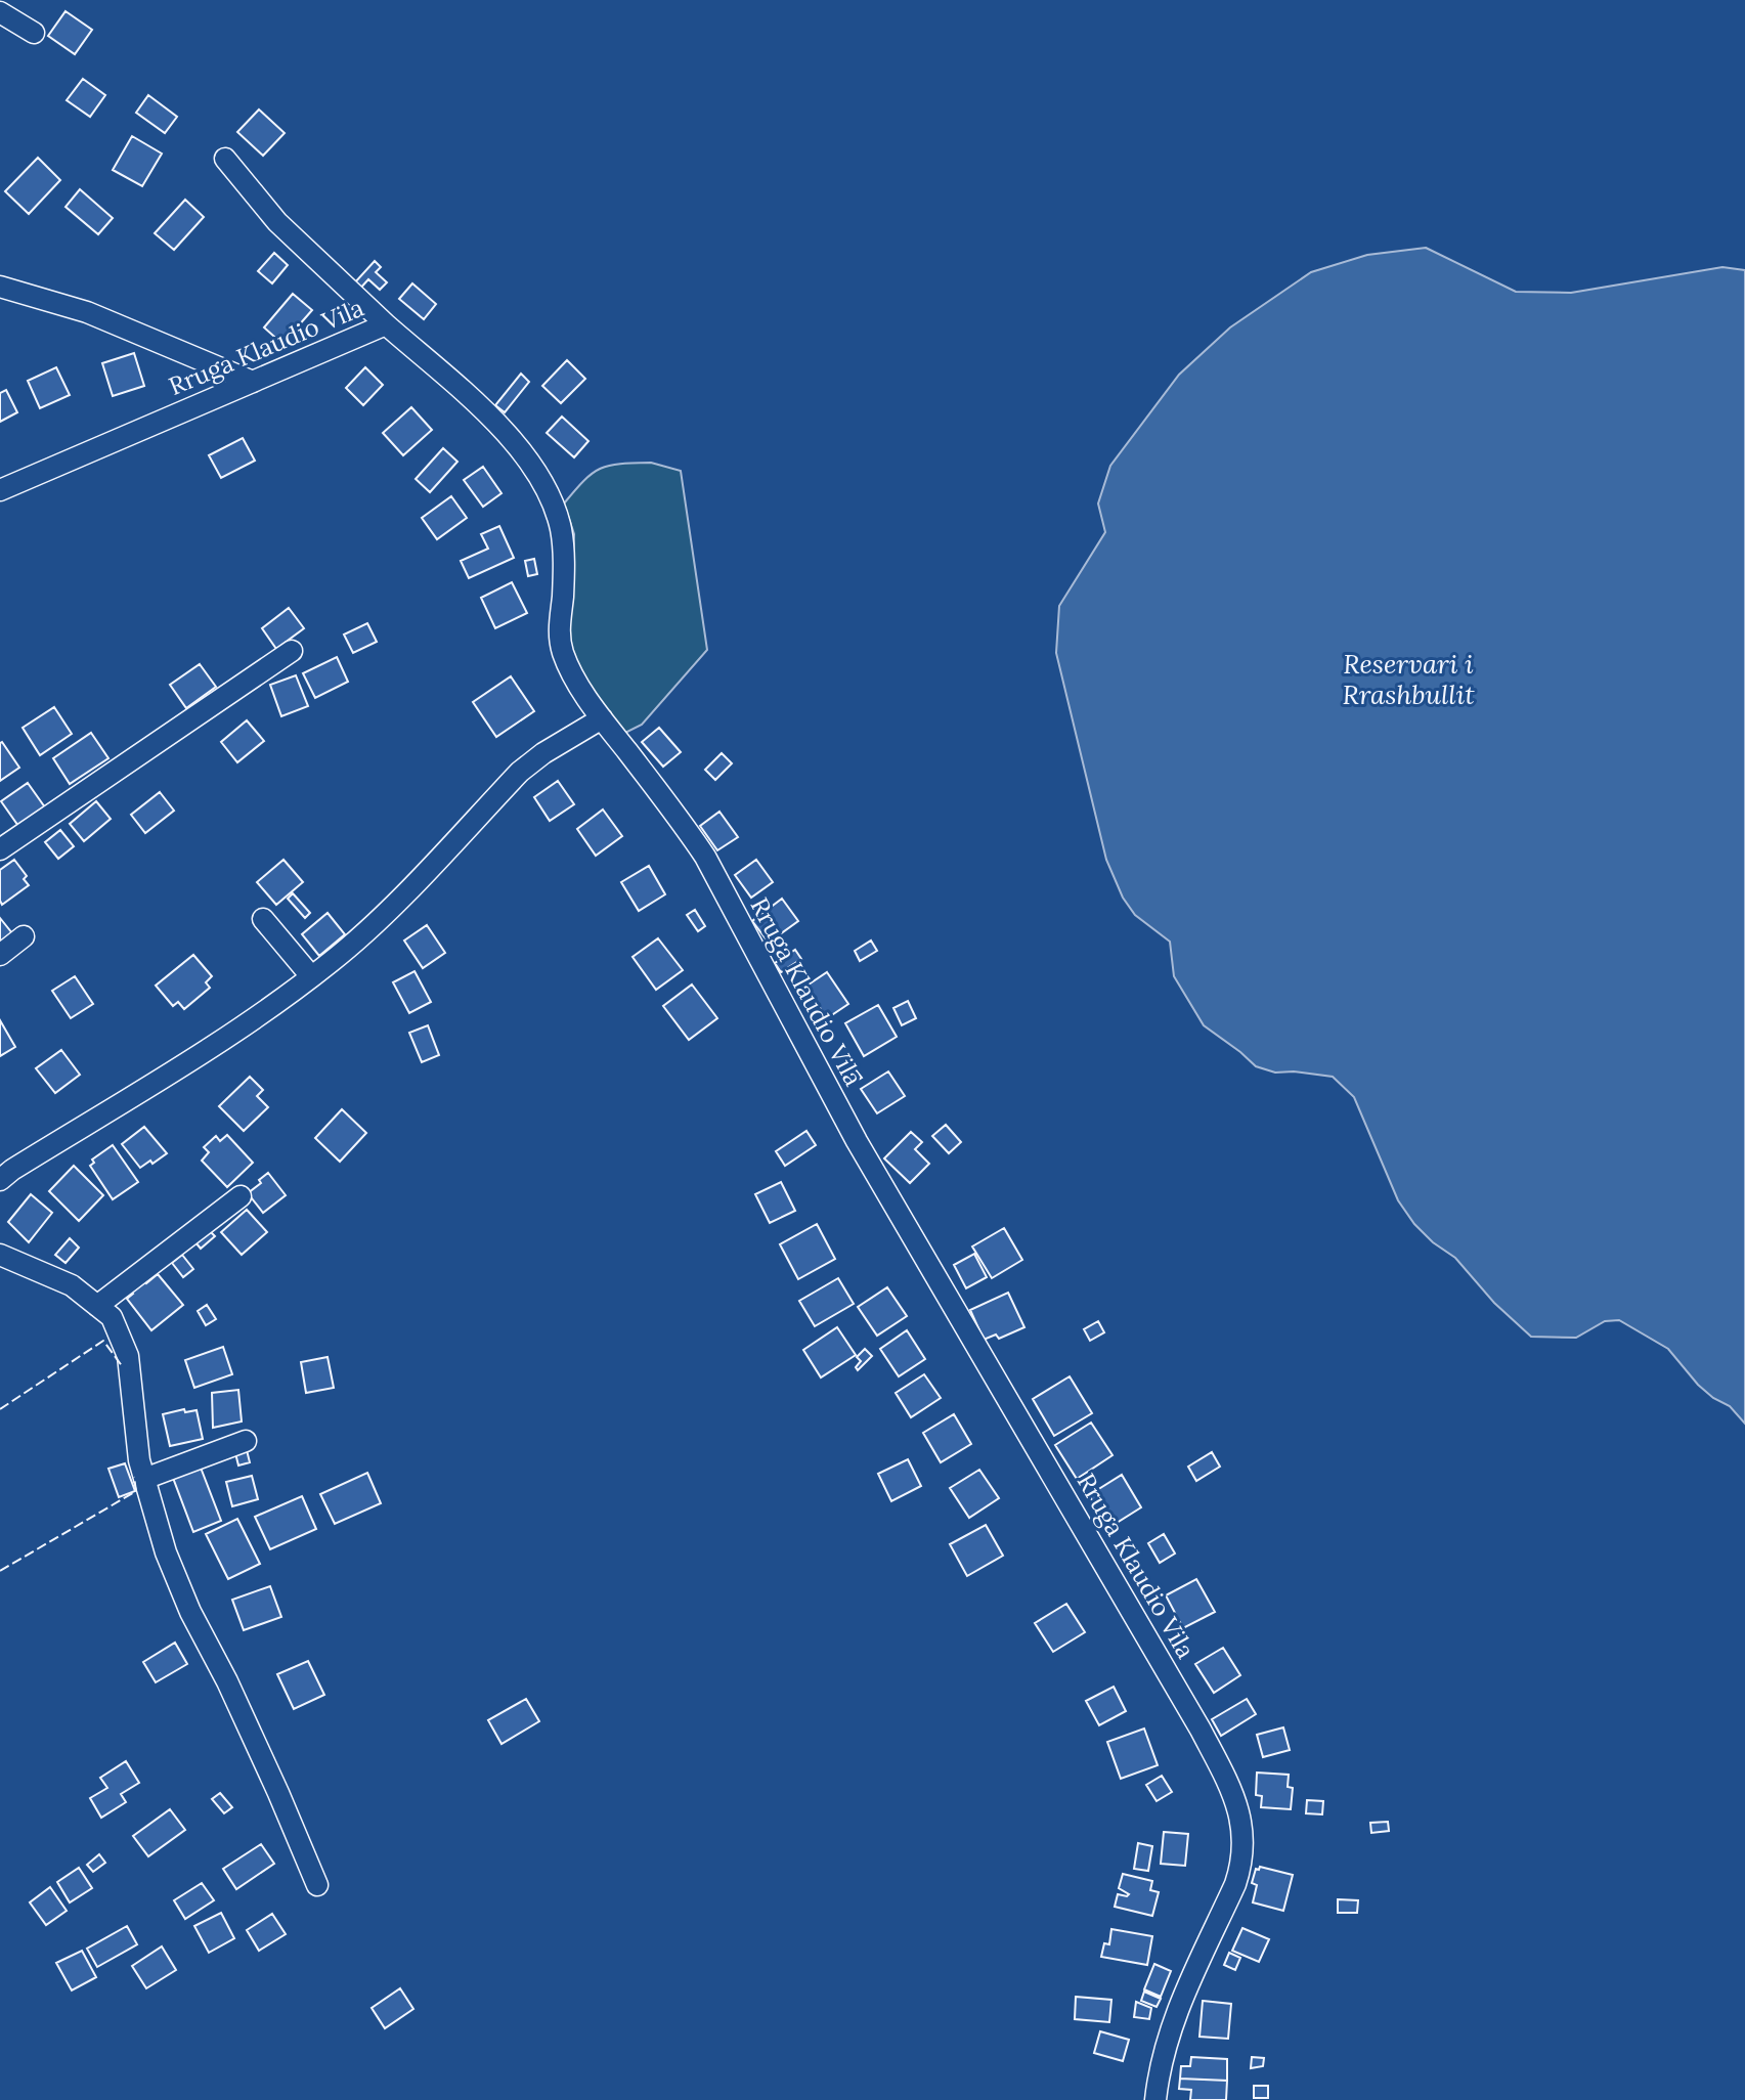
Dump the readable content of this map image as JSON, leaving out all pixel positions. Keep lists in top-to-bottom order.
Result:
{
  "streets": {
    "street": ["Rruga Klaudio Vila"]
  },
  "water": ["Reservari i Rrashbullit"]
}
